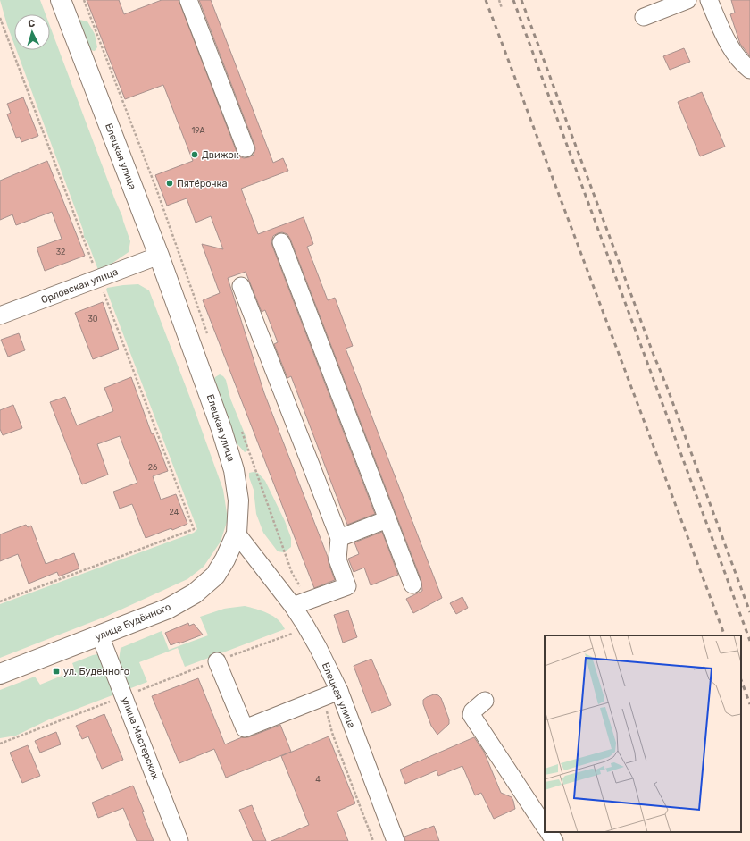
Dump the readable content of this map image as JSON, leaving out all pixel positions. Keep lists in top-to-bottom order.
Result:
{
  "streets": {
    "main road": ["Елецкая улица", "улица Будённого"],
    "street": ["Орловская улица", "улица Мастерских"]
  },
  "crossings": [
    ["Елецкая улица", "Орловская улица"],
    ["Елецкая улица", "улица Будённого"],
    ["улица Будённого", "улица Мастерских"]
  ],
  "places": {
    "other": ["Движок", "Пятёрочка"],
    "transit": ["ул. Буденного"]
  },
  "house_numbers": [
    "19А",
    "32",
    "30",
    "26",
    "24",
    "4"
  ],
  "north": "top"
}
